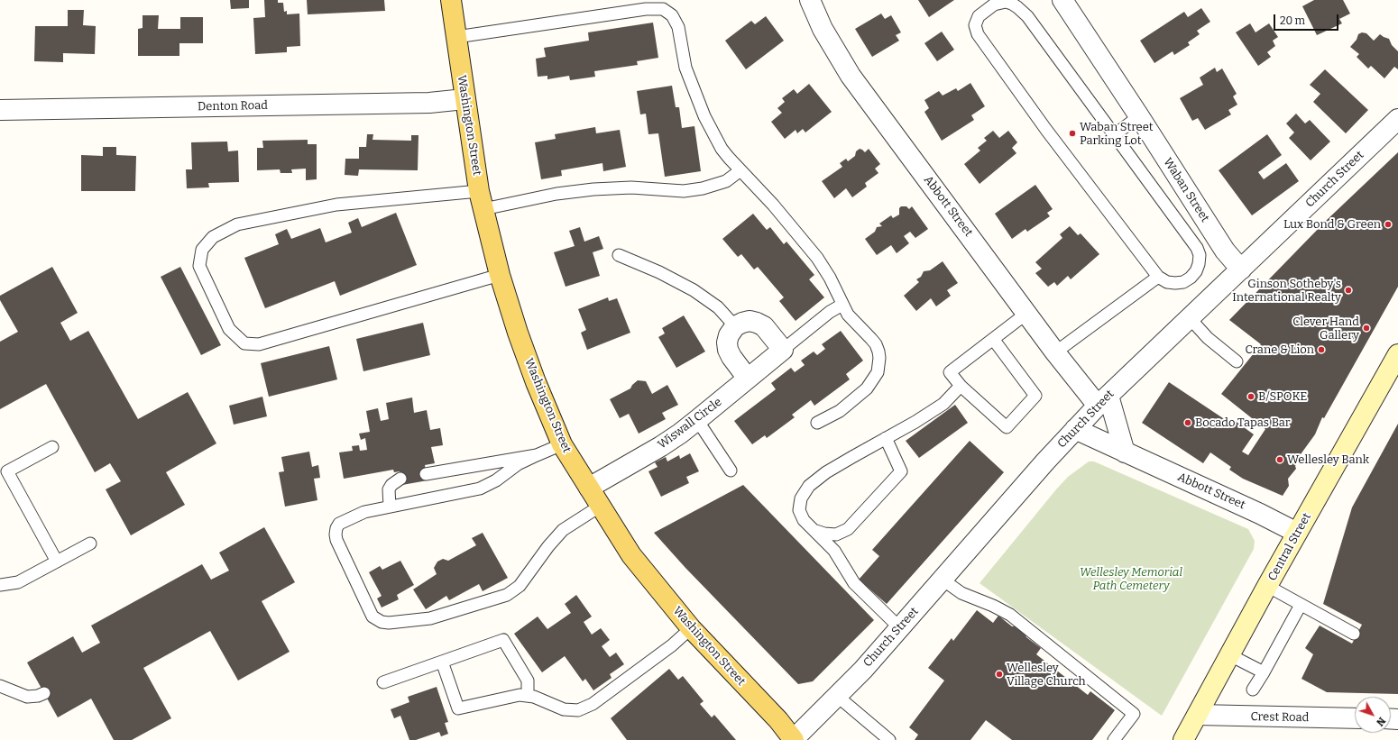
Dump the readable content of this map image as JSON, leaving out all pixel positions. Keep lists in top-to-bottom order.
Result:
{
  "streets": {
    "main road": ["Washington Street", "Central Street"],
    "street": [
      "Denton Road",
      "Church Street",
      "Waban Street",
      "Abbott Street",
      "Wiswall Circle",
      "Crest Road"
    ]
  },
  "crossings": [
    ["Denton Road", "Washington Street"],
    ["Washington Street", "Church Street"],
    ["Washington Street", "Wiswall Circle"],
    ["Church Street", "Waban Street"],
    ["Church Street", "Abbott Street"],
    ["Abbott Street", "Central Street"],
    ["Central Street", "Crest Road"]
  ],
  "parks": ["Wellesley Memorial Path Cemetery"],
  "places": [
    "Waban Street Parking Lot",
    "Lux Bond & Green",
    "Ginson Sotheby's International Realty",
    "Clever Hand Gallery",
    "Crane & Lion",
    "B/SPOKE",
    "Bocado Tapas Bar",
    "Wellesley Bank",
    "Wellesley Village Church"
  ],
  "scale_bar": "20 m",
  "north": "bottom right"
}
